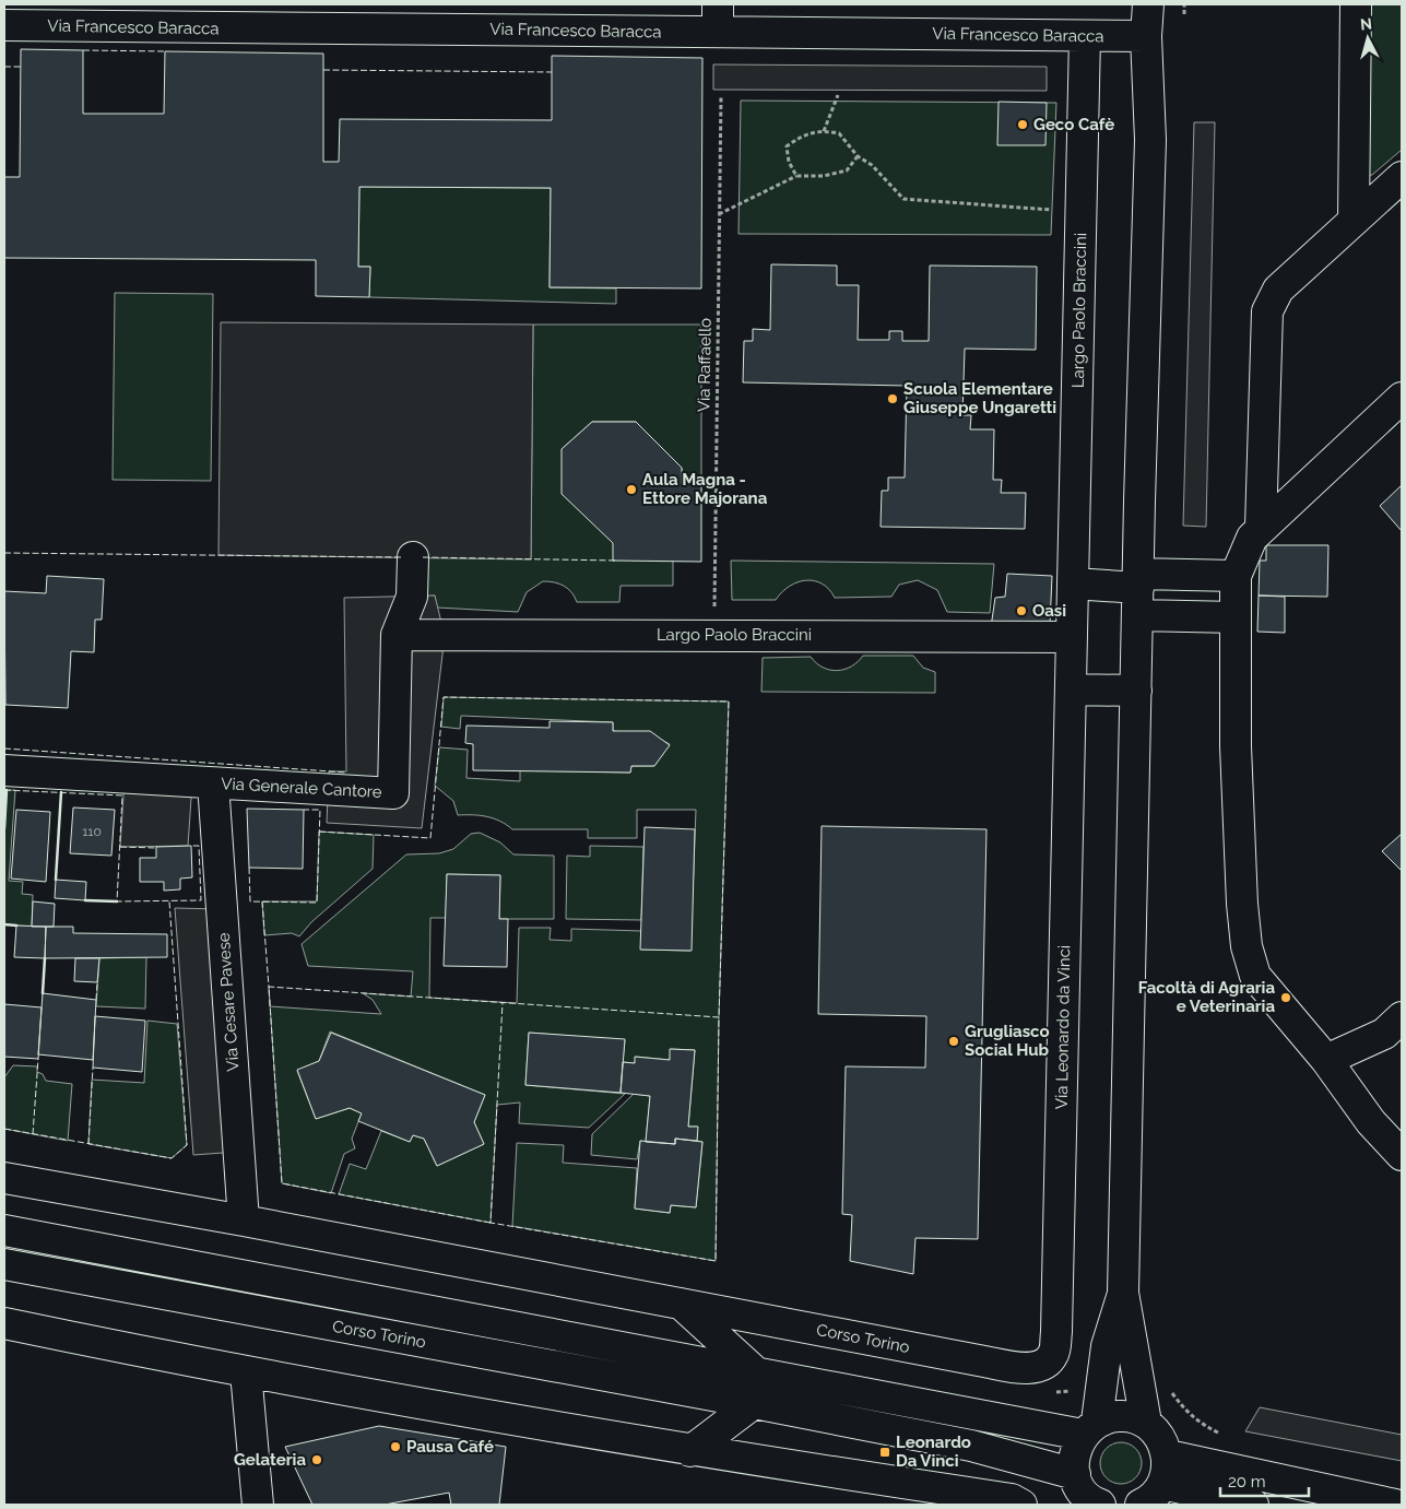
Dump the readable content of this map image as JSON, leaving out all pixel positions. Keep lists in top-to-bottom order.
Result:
{
  "streets": {
    "street": [
      "Via Francesco Baracca",
      "Largo Paolo Braccini",
      "Via Generale Cantore",
      "Via Cesare Pavese",
      "Via Leonardo da Vinci",
      "Corso Torino"
    ],
    "path": ["Via Raffaello"]
  },
  "crossings": [
    ["Via Francesco Baracca", "Largo Paolo Braccini"],
    ["Largo Paolo Braccini", "Via Raffaello"],
    ["Largo Paolo Braccini", "Via Generale Cantore"],
    ["Largo Paolo Braccini", "Via Leonardo da Vinci"],
    ["Via Generale Cantore", "Via Cesare Pavese"],
    ["Via Cesare Pavese", "Corso Torino"],
    ["Via Leonardo da Vinci", "Corso Torino"]
  ],
  "places": {
    "other": [
      "Geco Cafè",
      "Scuola Elementare Giuseppe Ungaretti",
      "Aula Magna - Ettore Majorana",
      "Oasi",
      "Facoltà di Agraria e Veterinaria",
      "Grugliasco Social Hub",
      "Pausa Café",
      "Gelateria"
    ],
    "transit": ["Leonardo Da Vinci"]
  },
  "house_numbers": ["110"],
  "scale_bar": "20 m",
  "north": "top"
}
